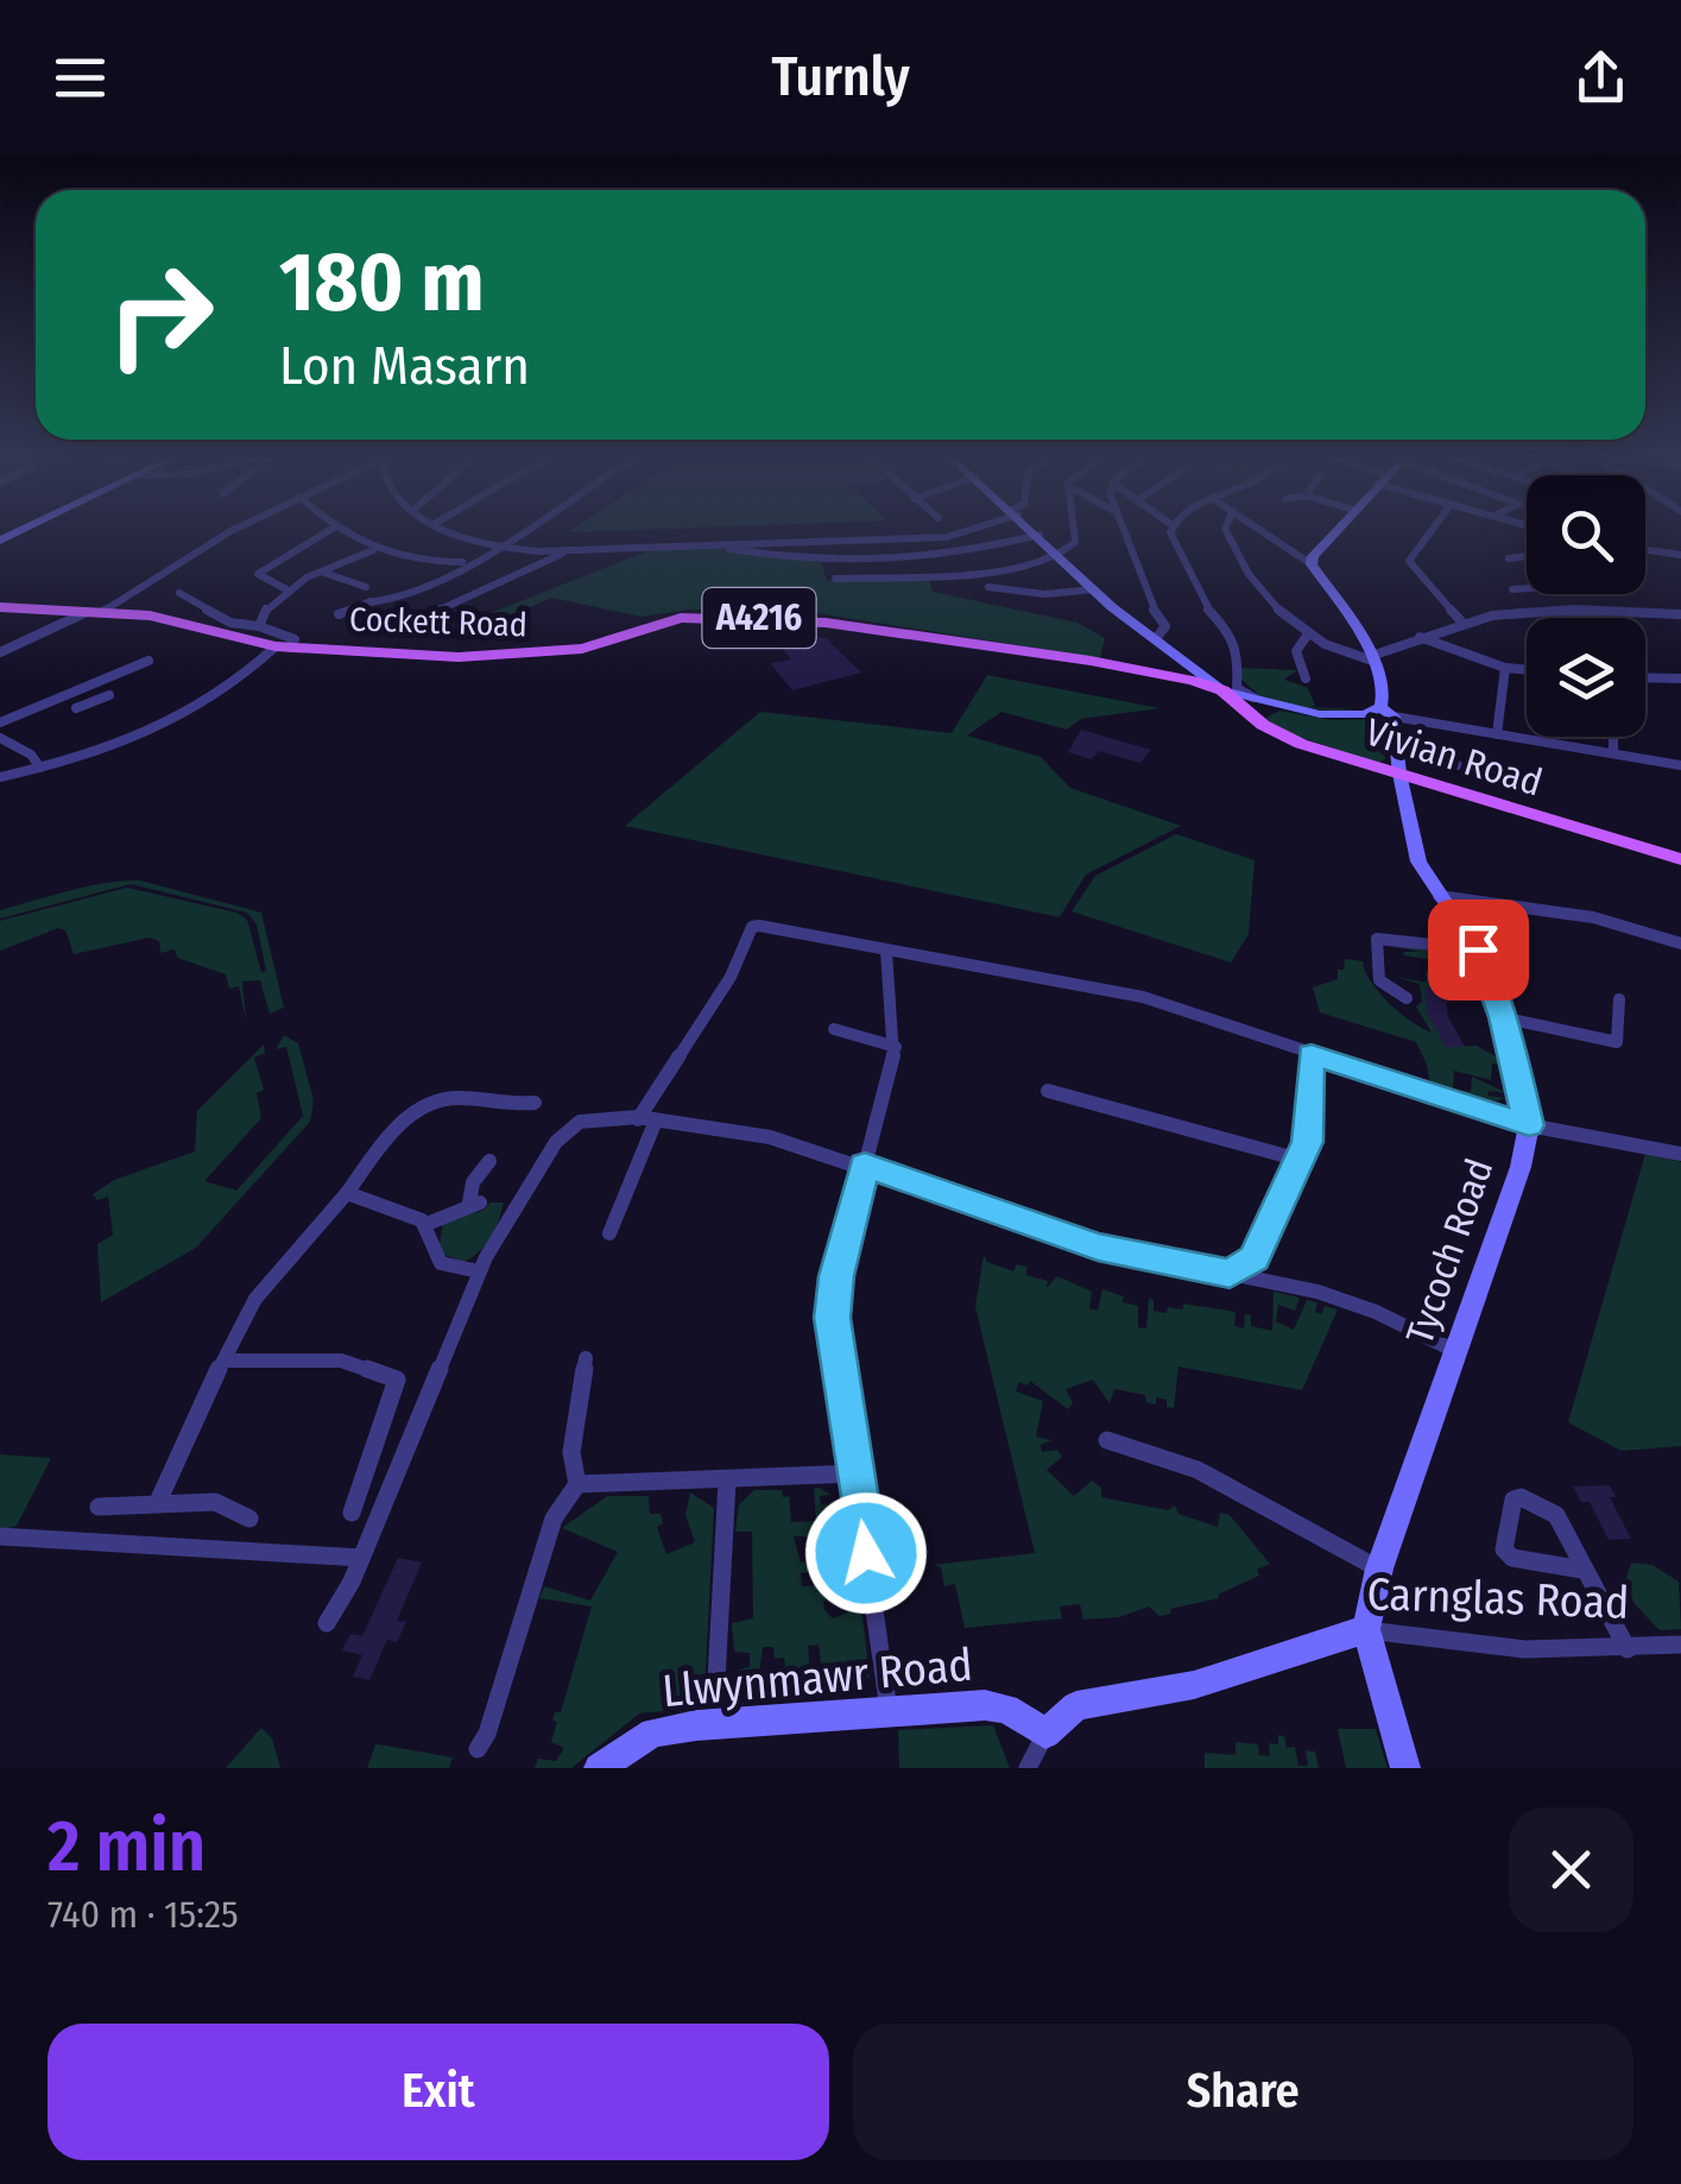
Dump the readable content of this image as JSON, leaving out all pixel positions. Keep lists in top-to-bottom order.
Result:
{
  "streets": {
    "main road": ["A4216", "Cockett Road", "Vivian Road"],
    "street": ["Tycoch Road", "Carnglas Road", "Llwynmawr Road"]
  },
  "crossings": [
    ["A4216", "Cockett Road"],
    ["A4216", "Vivian Road"],
    ["Cockett Road", "Vivian Road"],
    ["Vivian Road", "Tycoch Road"],
    ["Tycoch Road", "Carnglas Road"],
    ["Carnglas Road", "Llwynmawr Road"]
  ],
  "page": {
    "header": "Turnly",
    "turn": ["180 m", "Lon Masarn"],
    "heading": ["2 min", "740 m · 15:25"],
    "buttons": ["Exit", "Share"]
  }
}
